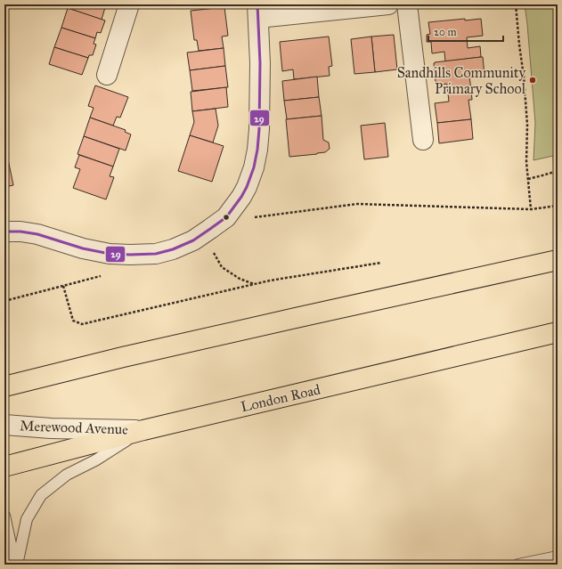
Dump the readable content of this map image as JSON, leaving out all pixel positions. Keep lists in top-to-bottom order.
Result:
{
  "streets": {
    "highway": ["London Road"],
    "street": ["Merewood Avenue"]
  },
  "crossings": [
    ["London Road", "Merewood Avenue"]
  ],
  "places": ["Sandhills Community Primary School"],
  "lines": ["transit line 29"],
  "scale_bar": "20 m"
}
